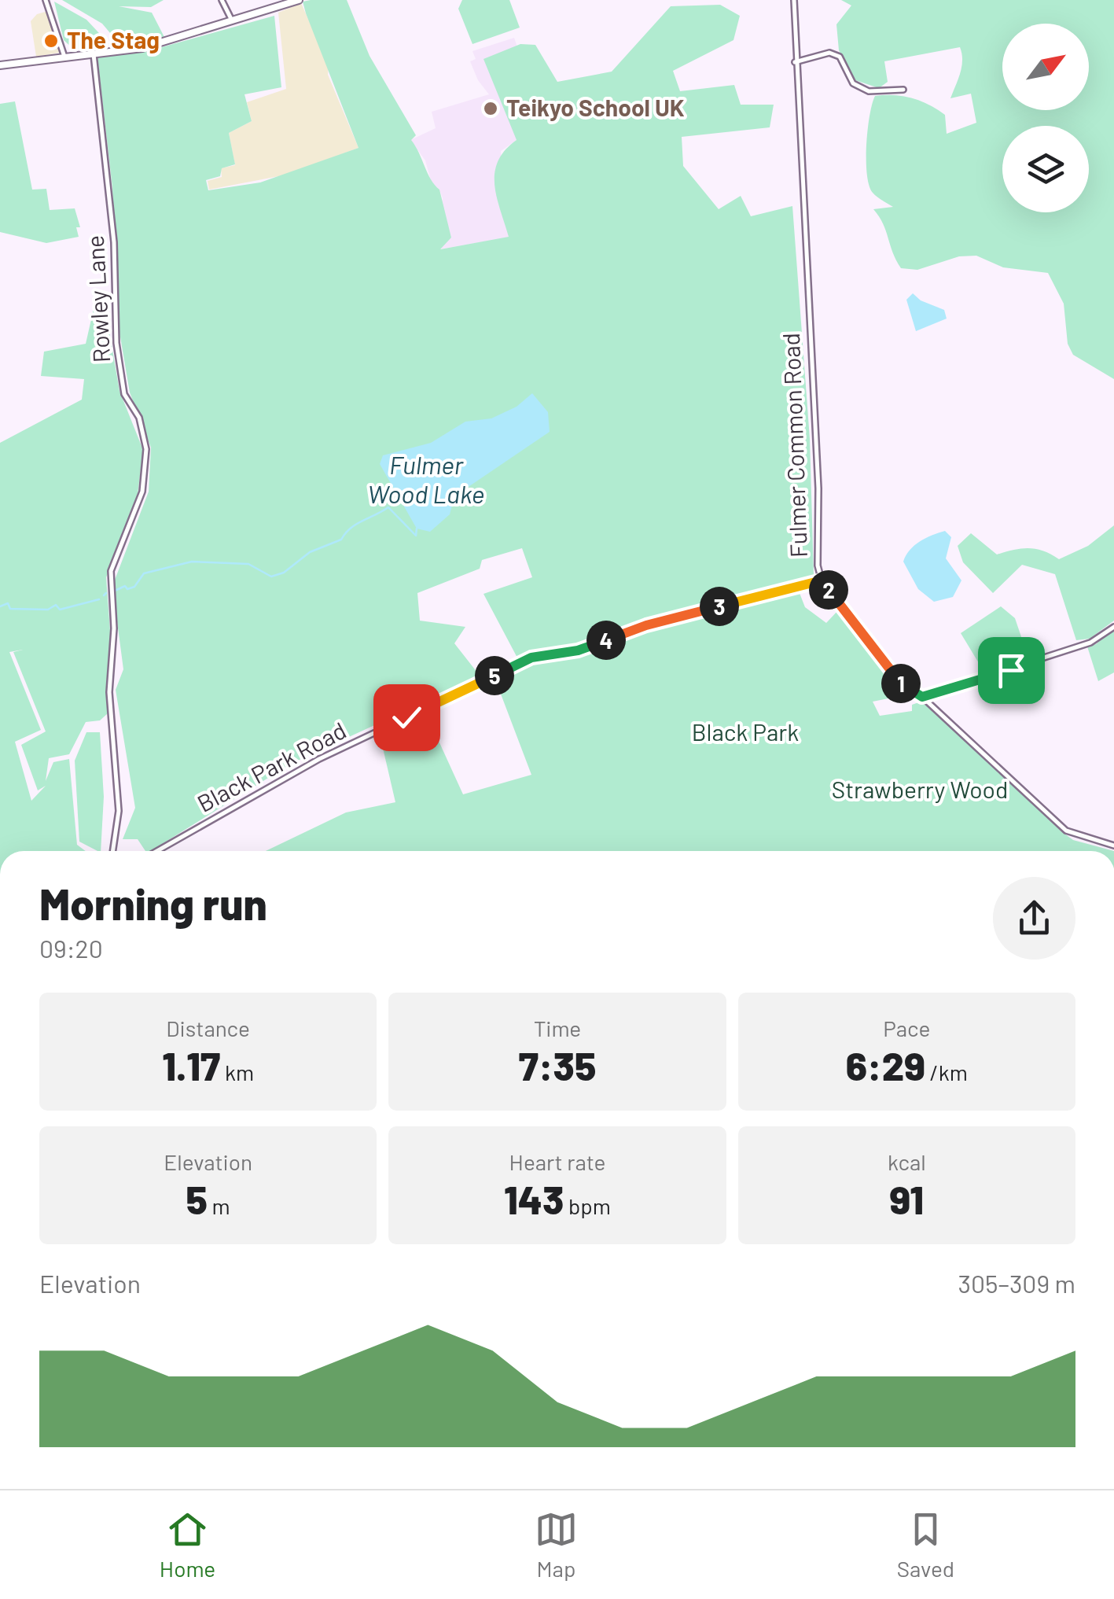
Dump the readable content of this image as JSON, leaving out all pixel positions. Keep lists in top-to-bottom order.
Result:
{
  "streets": {
    "street": ["Rowley Lane", "Fulmer Common Road", "Black Park Road"]
  },
  "crossings": [
    ["Fulmer Common Road", "Black Park Road"]
  ],
  "water": ["Fulmer Wood Lake"],
  "parks": ["Black Park", "Strawberry Wood"],
  "places": ["The Stag", "Teikyo School UK"],
  "north": "top right",
  "page": {
    "pins": [
      "2",
      "3",
      "4",
      "5",
      "1"
    ],
    "heading": ["Morning run", "09:20"],
    "stats": [
      ["Distance", "1.17 km"],
      ["Time", "7:35"],
      ["Pace", "6:29 /km"],
      ["Elevation", "5 m"],
      ["Heart rate", "143 bpm"],
      ["kcal", "91"]
    ],
    "chart": ["Elevation", "305–309 m"],
    "tabs": ["Home", "Map", "Saved"]
  }
}
